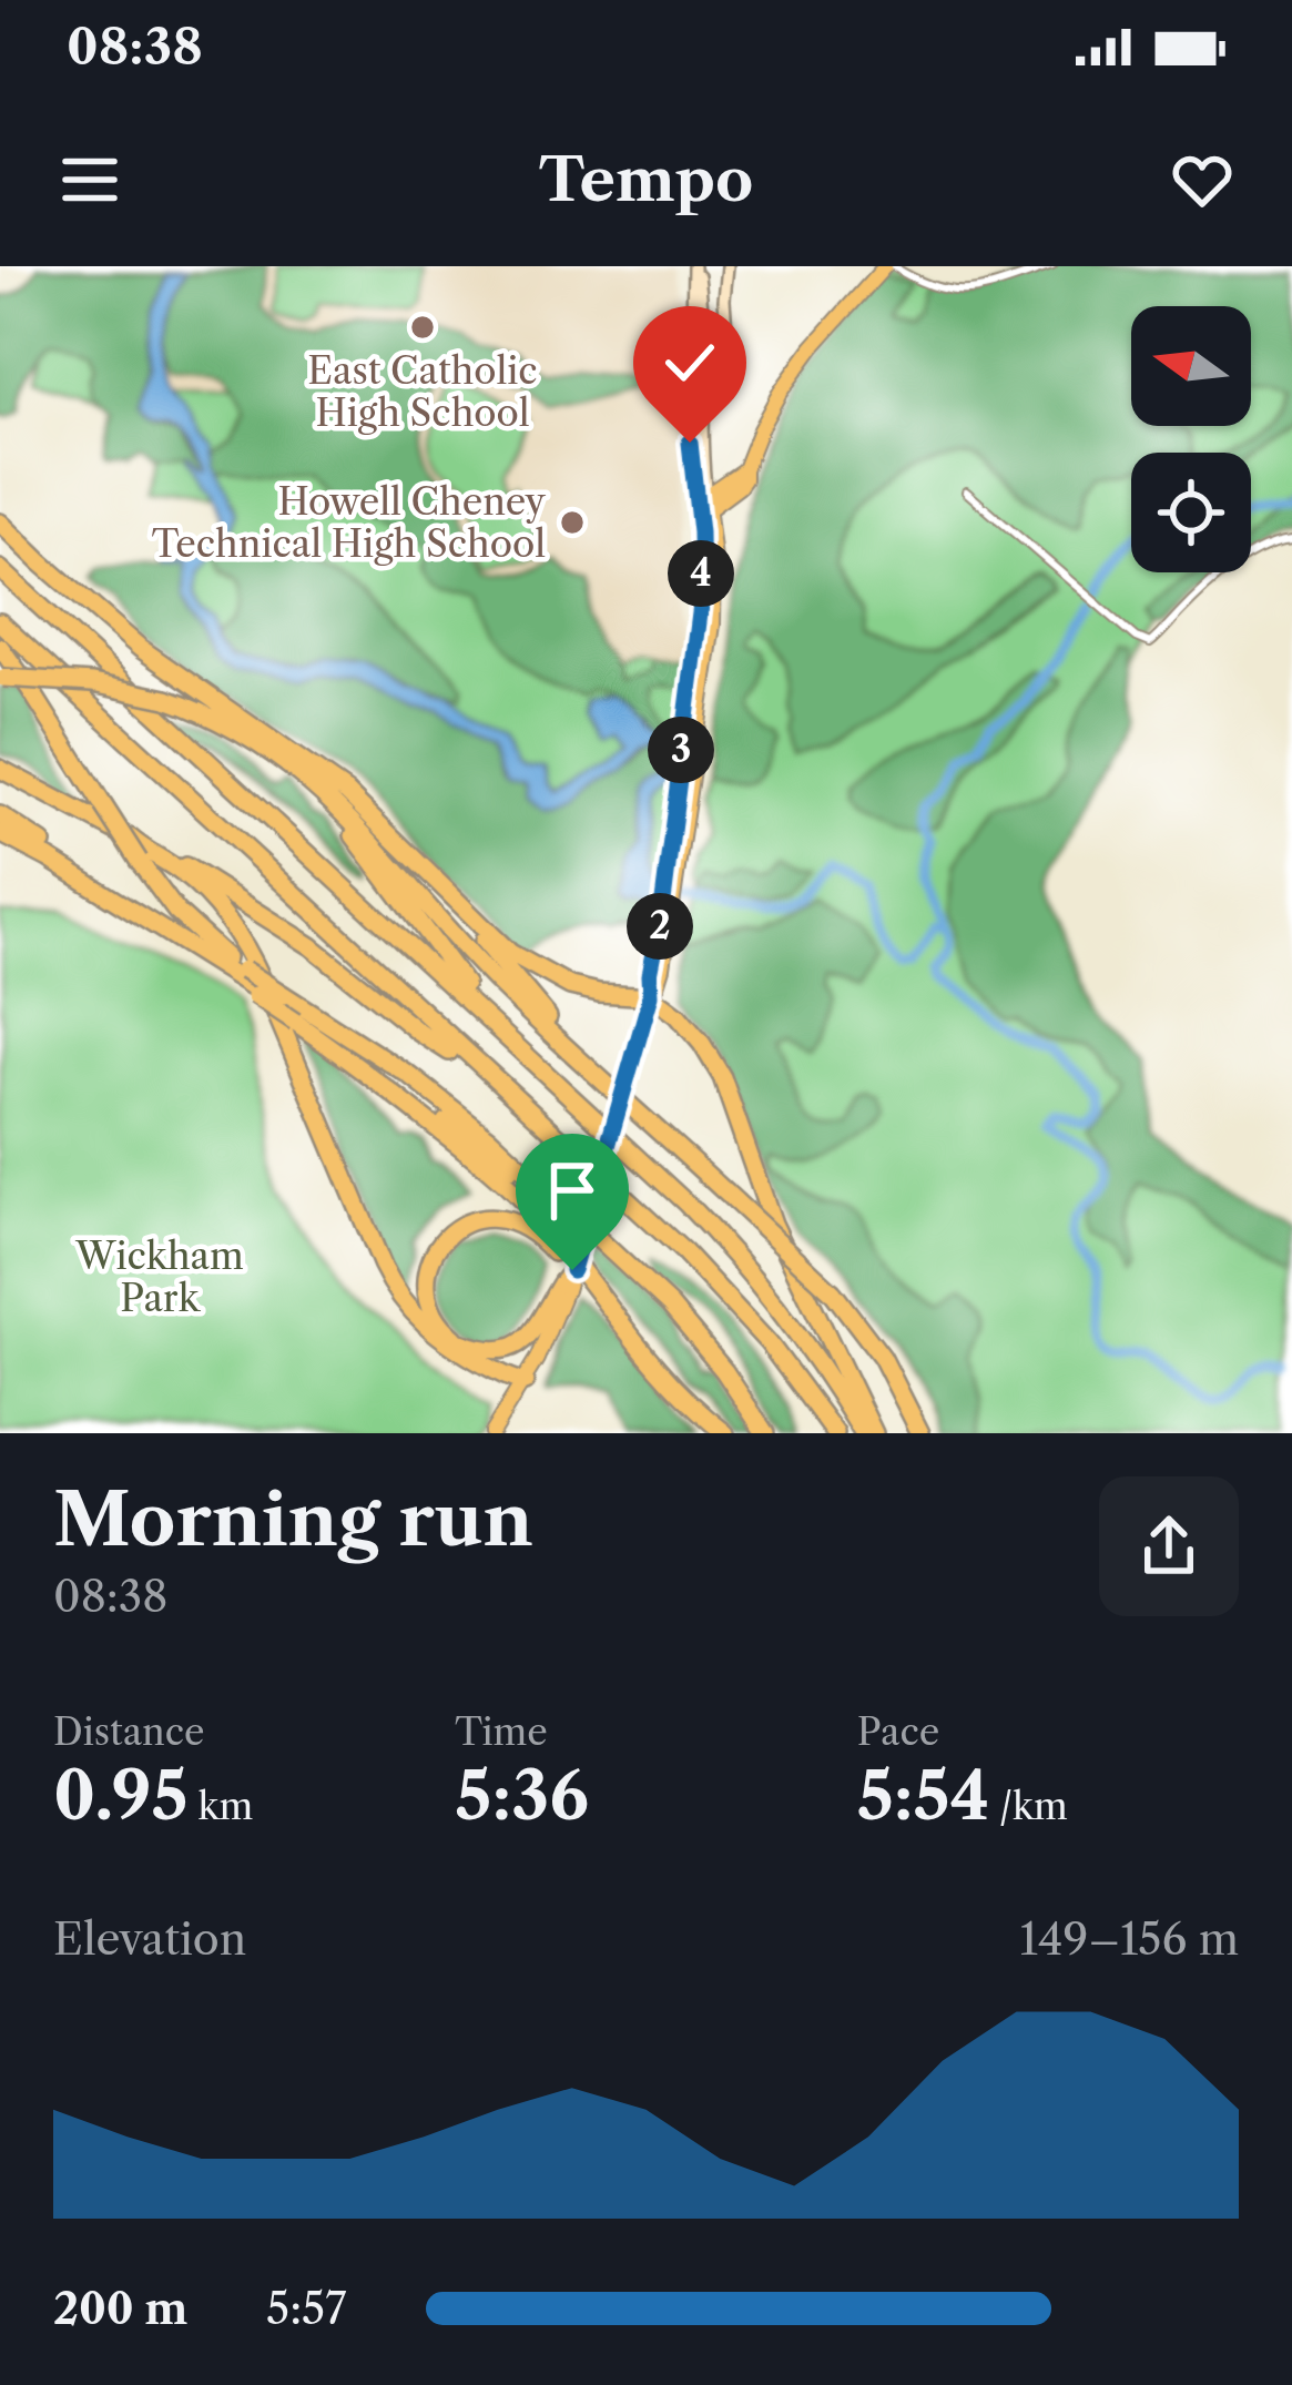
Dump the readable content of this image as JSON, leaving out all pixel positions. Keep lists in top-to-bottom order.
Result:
{
  "parks": ["Wickham Park"],
  "places": ["East Catholic High School", "Howell Cheney Technical High School"],
  "north": "left",
  "page": {
    "status": "08:38",
    "header": "Tempo",
    "pins": ["4", "3", "2"],
    "heading": ["Morning run", "08:38"],
    "stats": [
      ["Distance", "0.95 km"],
      ["Time", "5:36"],
      ["Pace", "5:54 /km"]
    ],
    "chart": ["Elevation", "149–156 m"],
    "list": [
      {
        "name": "200 m",
        "note": "5:57"
      }
    ]
  }
}
